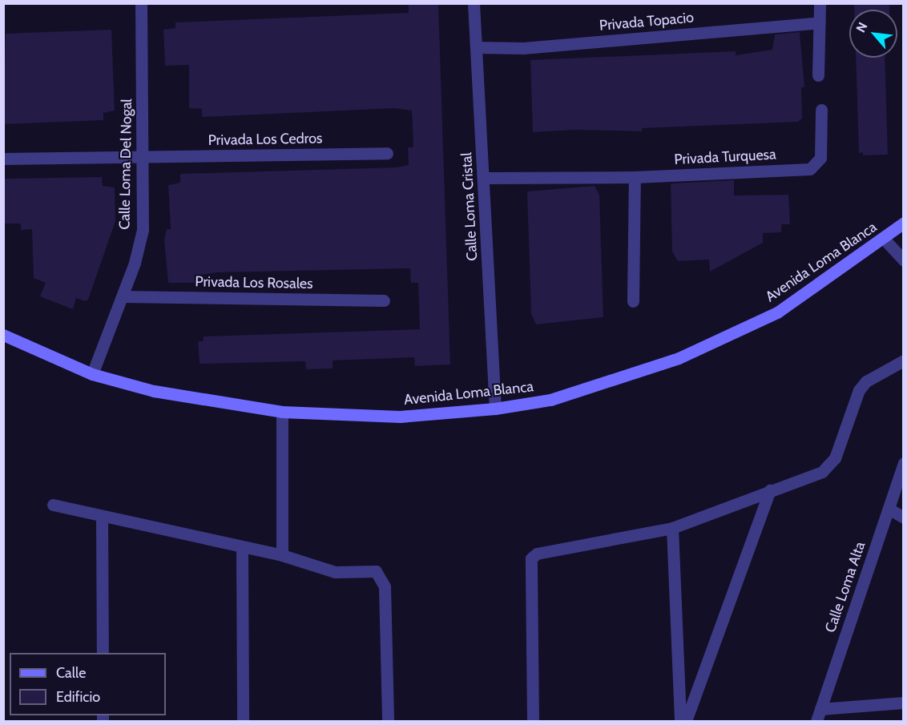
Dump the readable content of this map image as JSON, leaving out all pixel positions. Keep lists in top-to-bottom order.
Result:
{
  "streets": {
    "street": [
      "Privada Topacio",
      "Privada Los Cedros",
      "Privada Turquesa",
      "Calle Loma Del Nogal",
      "Calle Loma Cristal",
      "Avenida Loma Blanca",
      "Privada Los Rosales",
      "Calle Loma Alta"
    ]
  },
  "crossings": [
    ["Privada Topacio", "Calle Loma Cristal"],
    ["Privada Los Cedros", "Calle Loma Del Nogal"],
    ["Privada Turquesa", "Calle Loma Cristal"],
    ["Calle Loma Del Nogal", "Avenida Loma Blanca"],
    ["Calle Loma Del Nogal", "Privada Los Rosales"],
    ["Calle Loma Cristal", "Avenida Loma Blanca"]
  ],
  "legend": ["Calle", "Edificio"],
  "north": "top left"
}
